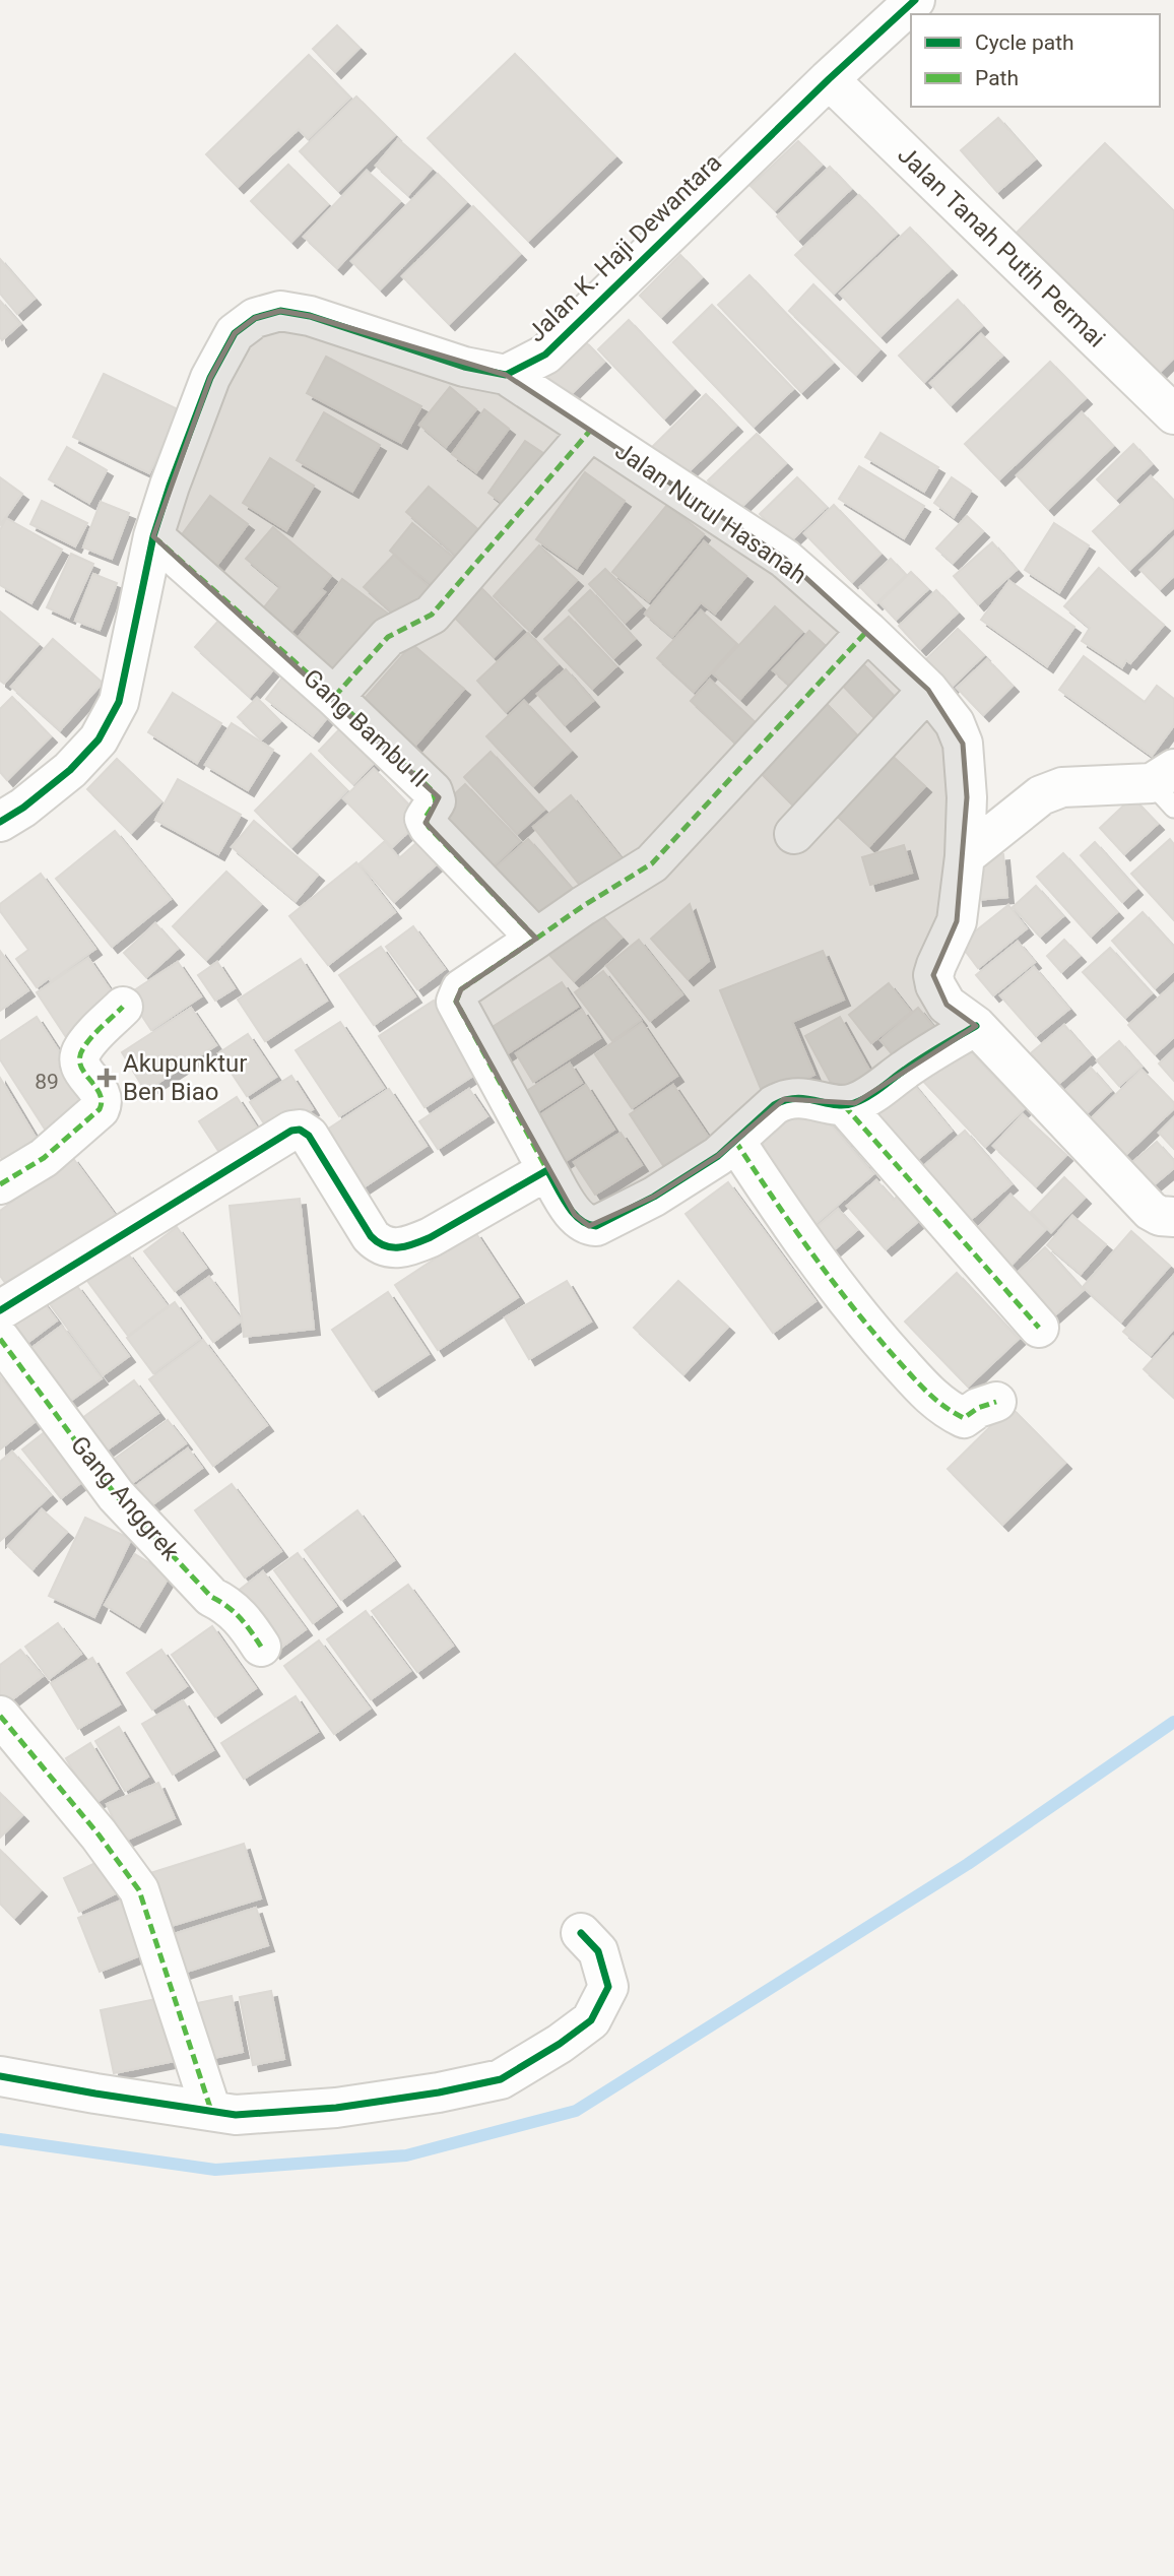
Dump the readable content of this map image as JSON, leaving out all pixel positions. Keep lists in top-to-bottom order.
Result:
{
  "streets": {
    "street": [
      "Jalan Tanah Putih Permai",
      "Jalan K. Haji Dewantara",
      "Jalan Nurul Hasanah",
      "Gang Bambu II",
      "Gang Anggrek"
    ]
  },
  "crossings": [
    ["Jalan Tanah Putih Permai", "Jalan K. Haji Dewantara"],
    ["Jalan K. Haji Dewantara", "Jalan Nurul Hasanah"]
  ],
  "places": {
    "health": ["Akupunktur Ben Biao"]
  },
  "house_numbers": ["89"],
  "legend": ["Cycle path", "Path"]
}
